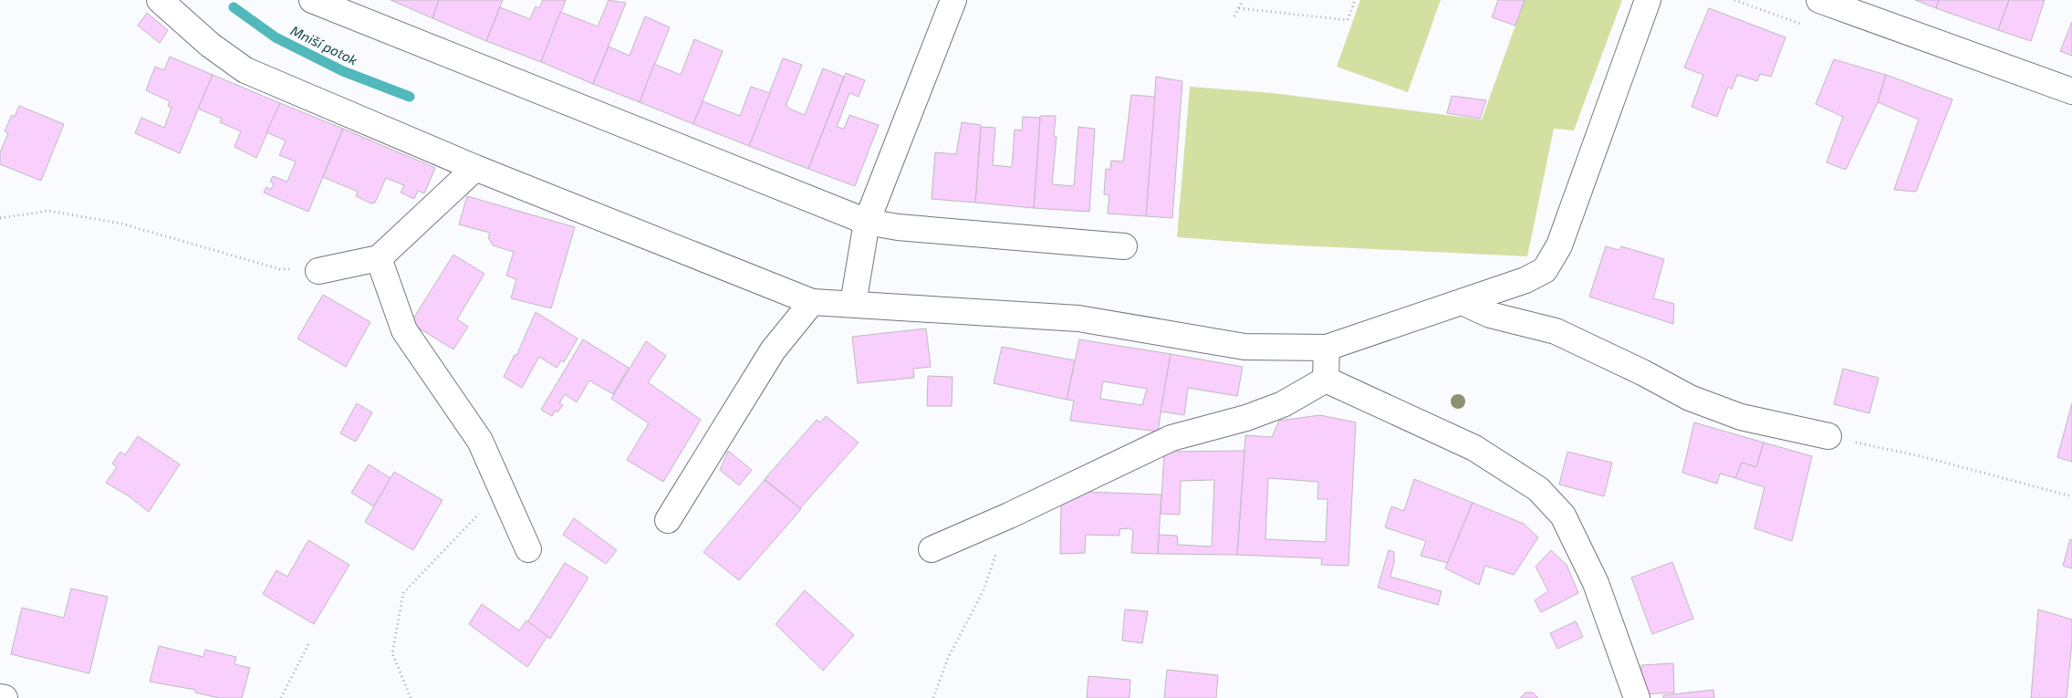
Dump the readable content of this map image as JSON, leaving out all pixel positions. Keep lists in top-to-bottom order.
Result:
{
  "water": ["Mniší potok"]
}
